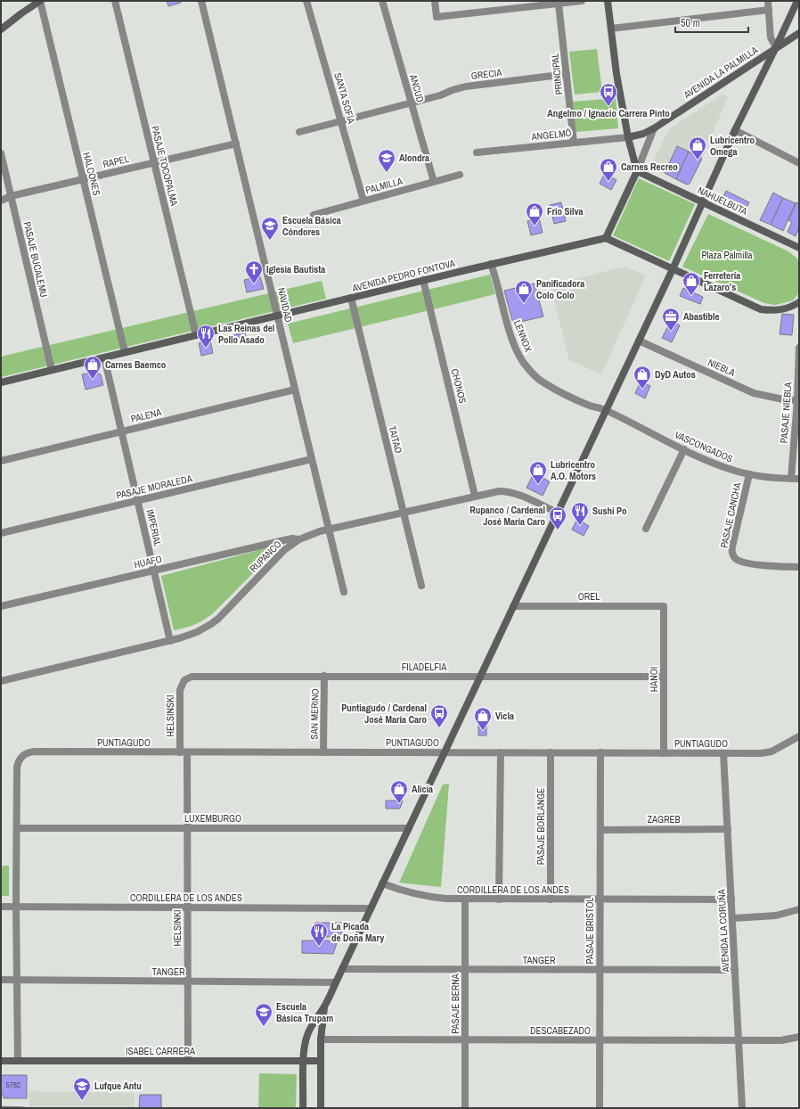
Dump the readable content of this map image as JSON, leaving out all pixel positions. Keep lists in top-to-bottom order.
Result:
{
  "streets": {
    "main road": [
      "AVENIDA LA PALMILLA",
      "NAHUELBUTA",
      "AVENIDA PEDRO FONTOVA",
      "ISABEL CARRERA"
    ],
    "street": [
      "GRECIA",
      "PRINCIPAL",
      "ANCUD",
      "SANTA SOFÍA",
      "ANGELMÓ",
      "RAPEL",
      "PASAJE TOCOPALMA",
      "HALCONES",
      "PALMILLA",
      "PASAJE BUCALEMU",
      "NAVIDAD",
      "LENNOX",
      "NIEBLA",
      "CHONOS",
      "PASAJE NIEBLA",
      "PALENA",
      "TAITAO",
      "VASCONGADOS",
      "PASAJE MORALEDA",
      "PASAJE CANCHA",
      "IMPERIAL",
      "RUPANCO",
      "HUAFO",
      "OREL",
      "FILADELFIA",
      "HANOI",
      "SAN MERINO",
      "HELSINSKI",
      "PUNTIAGUDO",
      "LUXEMBURGO",
      "ZAGREB",
      "PASAJE BORLANGE",
      "CORDILLERA DE LOS ANDES",
      "HELSINKI",
      "PASAJE BRISTOL",
      "AVENIDA LA CORUÑA",
      "TANGER",
      "PASAJE BERNA",
      "DESCABEZADO"
    ]
  },
  "crossings": [
    ["AVENIDA LA PALMILLA", "ANGELMÓ"],
    ["GRECIA", "PRINCIPAL"],
    ["GRECIA", "ANCUD"],
    ["GRECIA", "SANTA SOFÍA"],
    ["PRINCIPAL", "ANGELMÓ"],
    ["ANCUD", "PALMILLA"],
    ["SANTA SOFÍA", "PALMILLA"],
    ["RAPEL", "PASAJE TOCOPALMA"],
    ["RAPEL", "HALCONES"],
    ["RAPEL", "PASAJE BUCALEMU"],
    ["RAPEL", "NAVIDAD"],
    ["PASAJE TOCOPALMA", "AVENIDA PEDRO FONTOVA"],
    ["HALCONES", "AVENIDA PEDRO FONTOVA"],
    ["PASAJE BUCALEMU", "AVENIDA PEDRO FONTOVA"],
    ["AVENIDA PEDRO FONTOVA", "NAVIDAD"],
    ["AVENIDA PEDRO FONTOVA", "LENNOX"],
    ["AVENIDA PEDRO FONTOVA", "CHONOS"],
    ["AVENIDA PEDRO FONTOVA", "TAITAO"],
    ["AVENIDA PEDRO FONTOVA", "IMPERIAL"],
    ["NAVIDAD", "PALENA"],
    ["NAVIDAD", "PASAJE MORALEDA"],
    ["NAVIDAD", "RUPANCO"],
    ["LENNOX", "VASCONGADOS"],
    ["NIEBLA", "PASAJE NIEBLA"],
    ["CHONOS", "RUPANCO"],
    ["PASAJE NIEBLA", "VASCONGADOS"],
    ["PALENA", "IMPERIAL"],
    ["TAITAO", "RUPANCO"],
    ["VASCONGADOS", "PASAJE CANCHA"],
    ["PASAJE MORALEDA", "IMPERIAL"],
    ["IMPERIAL", "RUPANCO"],
    ["IMPERIAL", "HUAFO"],
    ["RUPANCO", "HUAFO"],
    ["OREL", "HANOI"],
    ["FILADELFIA", "HANOI"],
    ["FILADELFIA", "SAN MERINO"],
    ["FILADELFIA", "HELSINSKI"],
    ["HANOI", "PUNTIAGUDO"],
    ["SAN MERINO", "PUNTIAGUDO"],
    ["HELSINSKI", "PUNTIAGUDO"],
    ["HELSINSKI", "HELSINKI"],
    ["PUNTIAGUDO", "LUXEMBURGO"],
    ["PUNTIAGUDO", "PASAJE BORLANGE"],
    ["PUNTIAGUDO", "HELSINKI"],
    ["PUNTIAGUDO", "PASAJE BRISTOL"],
    ["PUNTIAGUDO", "AVENIDA LA CORUÑA"],
    ["LUXEMBURGO", "HELSINKI"],
    ["ZAGREB", "PASAJE BRISTOL"],
    ["ZAGREB", "AVENIDA LA CORUÑA"],
    ["PASAJE BORLANGE", "CORDILLERA DE LOS ANDES"],
    ["CORDILLERA DE LOS ANDES", "HELSINKI"],
    ["CORDILLERA DE LOS ANDES", "PASAJE BRISTOL"],
    ["CORDILLERA DE LOS ANDES", "AVENIDA LA CORUÑA"],
    ["CORDILLERA DE LOS ANDES", "PASAJE BERNA"],
    ["HELSINKI", "TANGER"],
    ["HELSINKI", "ISABEL CARRERA"],
    ["PASAJE BRISTOL", "TANGER"],
    ["PASAJE BRISTOL", "DESCABEZADO"],
    ["AVENIDA LA CORUÑA", "TANGER"],
    ["AVENIDA LA CORUÑA", "DESCABEZADO"],
    ["TANGER", "PASAJE BERNA"],
    ["PASAJE BERNA", "DESCABEZADO"]
  ],
  "parks": ["Plaza Palmilla"],
  "places": {
    "bus stop": ["Angelmo / Ignacio Carrera Pinto", "Rupanco / Cardenal José María Caro", "Puntiagudo / Cardenal José María Caro"],
    "shop": [
      "Lubricentro Omega",
      "Carnes Recreo",
      "Frio Silva",
      "Ferretería Lazaro's",
      "Panificadora Colo Colo",
      "Carnes Baemco",
      "DyD Autos",
      "Lubricentro A.O. Motors",
      "Vicla",
      "Alicia"
    ],
    "school or university": [
      "Alondra",
      "Escuela Básica Cóndores",
      "Escuela Básica Trupam",
      "Lufque Antu"
    ],
    "church": ["Iglesia Bautista"],
    "office": ["Abastible"],
    "restaurant": ["Las Reinas del Pollo Asado", "Sushi Po", "La Picada de Doña Mary"]
  },
  "house_numbers": ["5782"],
  "scale_bar": "50 m"
}
